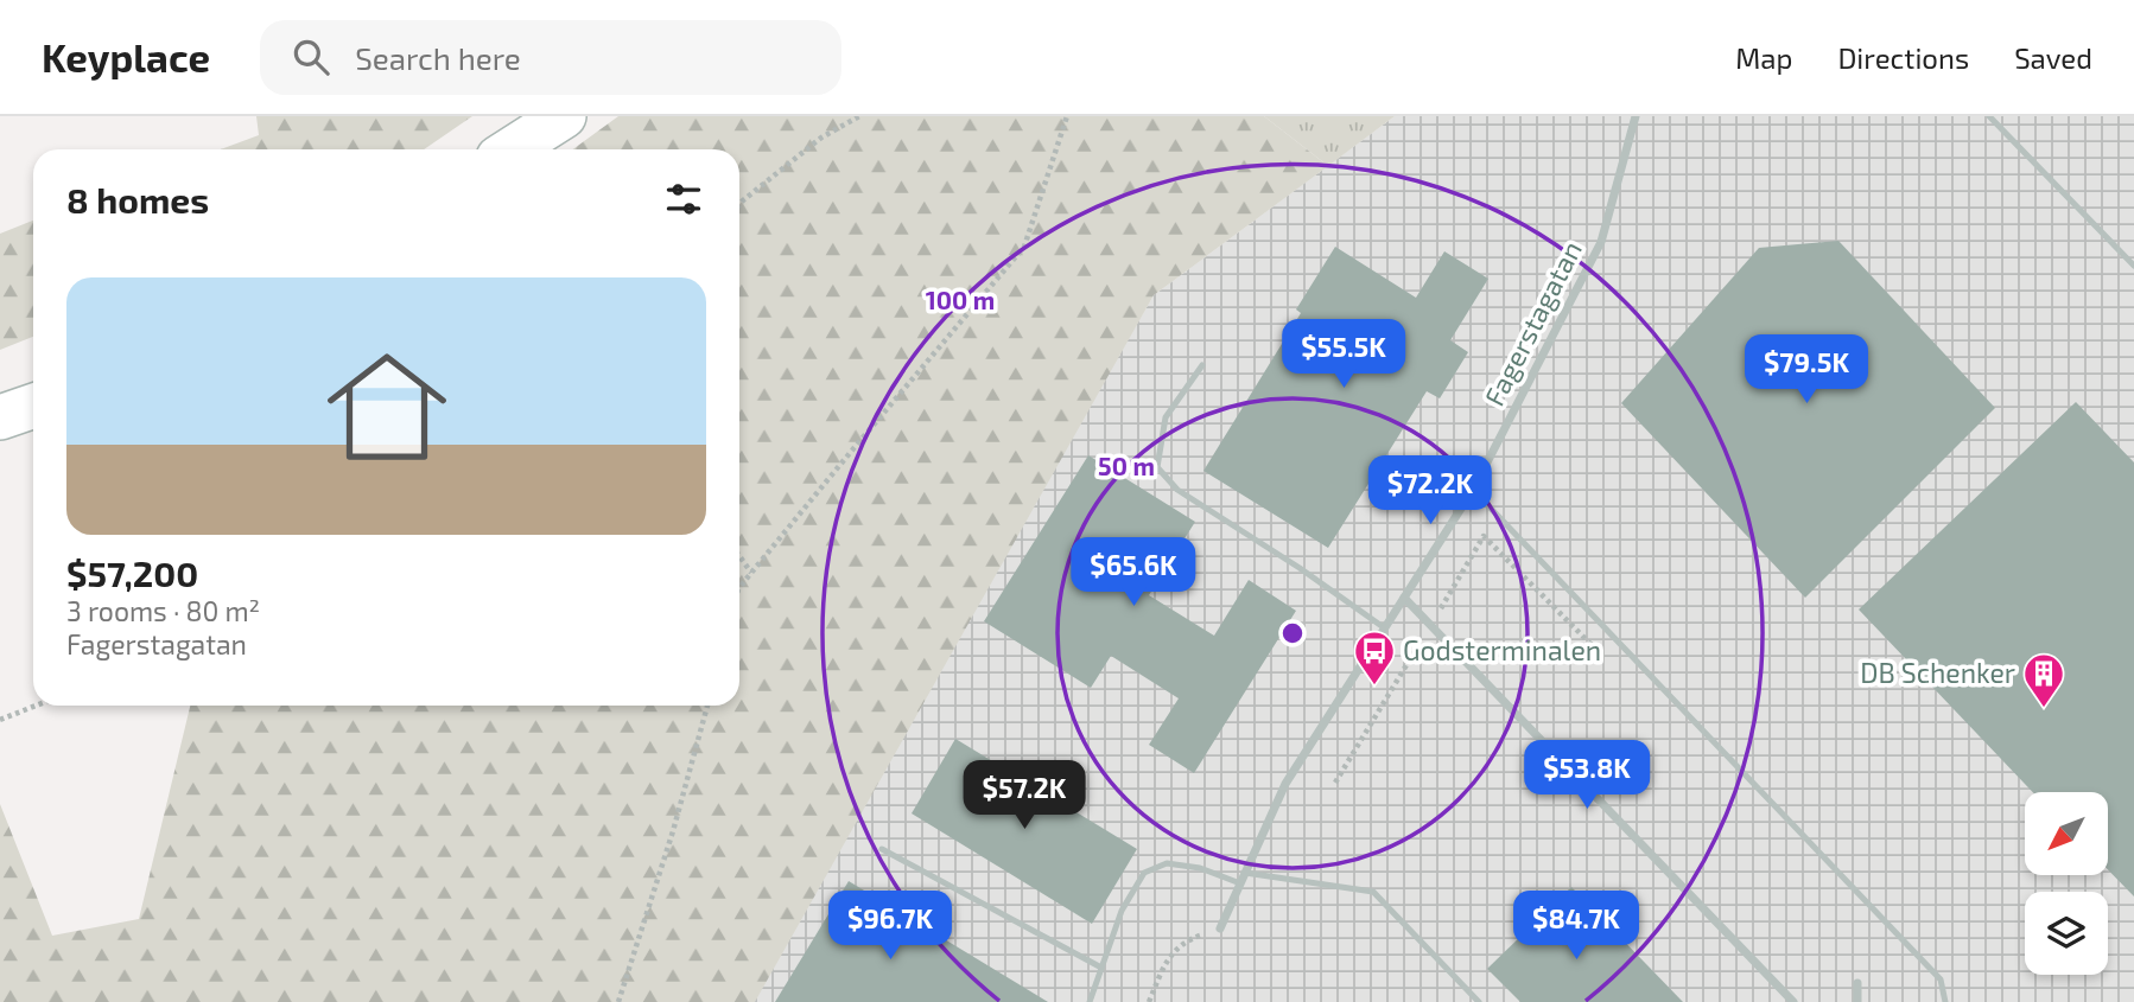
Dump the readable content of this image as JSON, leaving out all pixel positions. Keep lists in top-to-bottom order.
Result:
{
  "streets": {
    "street": ["Fagerstagatan"]
  },
  "places": {
    "bus stop": ["Godsterminalen"],
    "building": ["DB Schenker"]
  },
  "north": "bottom left",
  "page": {
    "header": "Keyplace",
    "search": "Search here",
    "nav": ["Map", "Directions", "Saved"],
    "heading": "8 homes",
    "list": [
      {
        "name": "$57,200",
        "note": "3 rooms · 80 m² · Fagerstagatan"
      }
    ],
    "price": [
      "$55.5K",
      "$79.5K",
      "$72.2K",
      "$65.6K",
      "$53.8K",
      "$57.2K",
      "$96.7K",
      "$84.7K"
    ]
  },
  "rings": ["100 m", "50 m"]
}
